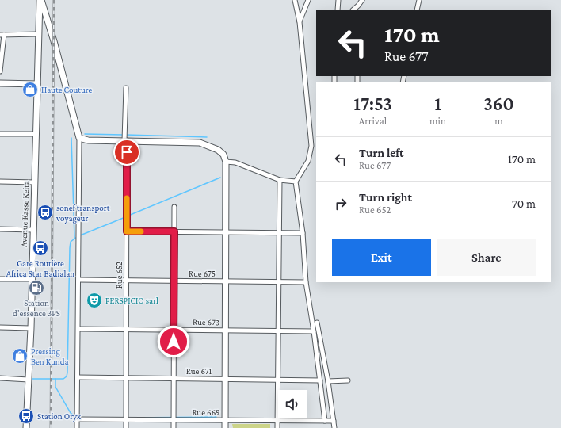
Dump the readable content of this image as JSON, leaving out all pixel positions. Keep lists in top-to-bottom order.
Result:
{
  "streets": {
    "street": [
      "Avenue Kasse Keita",
      "Rue 675",
      "Rue 652",
      "Rue 673",
      "Rue 671",
      "Rue 669"
    ]
  },
  "crossings": [
    ["Rue 675", "Rue 652"],
    ["Rue 652", "Rue 673"],
    ["Rue 652", "Rue 671"],
    ["Rue 652", "Rue 669"]
  ],
  "places": {
    "shop": ["Haute Couture", "Pressing Ben Kunda"],
    "bus stop": ["sonef transport voyageur", "Gare Routière Africa Star Badialan", "Station Oryx"],
    "fuel station": ["Station d'essence 3PS"],
    "theatre": ["PERSPICIO sarl"]
  },
  "page": {
    "turn": ["170 m", "Rue 677"],
    "eta": [
      "17:53",
      "Arrival",
      "1",
      "min",
      "360",
      "m"
    ],
    "list": [
      {
        "name": "Turn left",
        "note": "Rue 677",
        "value": "170 m"
      },
      {
        "name": "Turn right",
        "note": "Rue 652",
        "value": "70 m"
      }
    ],
    "buttons": ["Exit", "Share"]
  }
}
